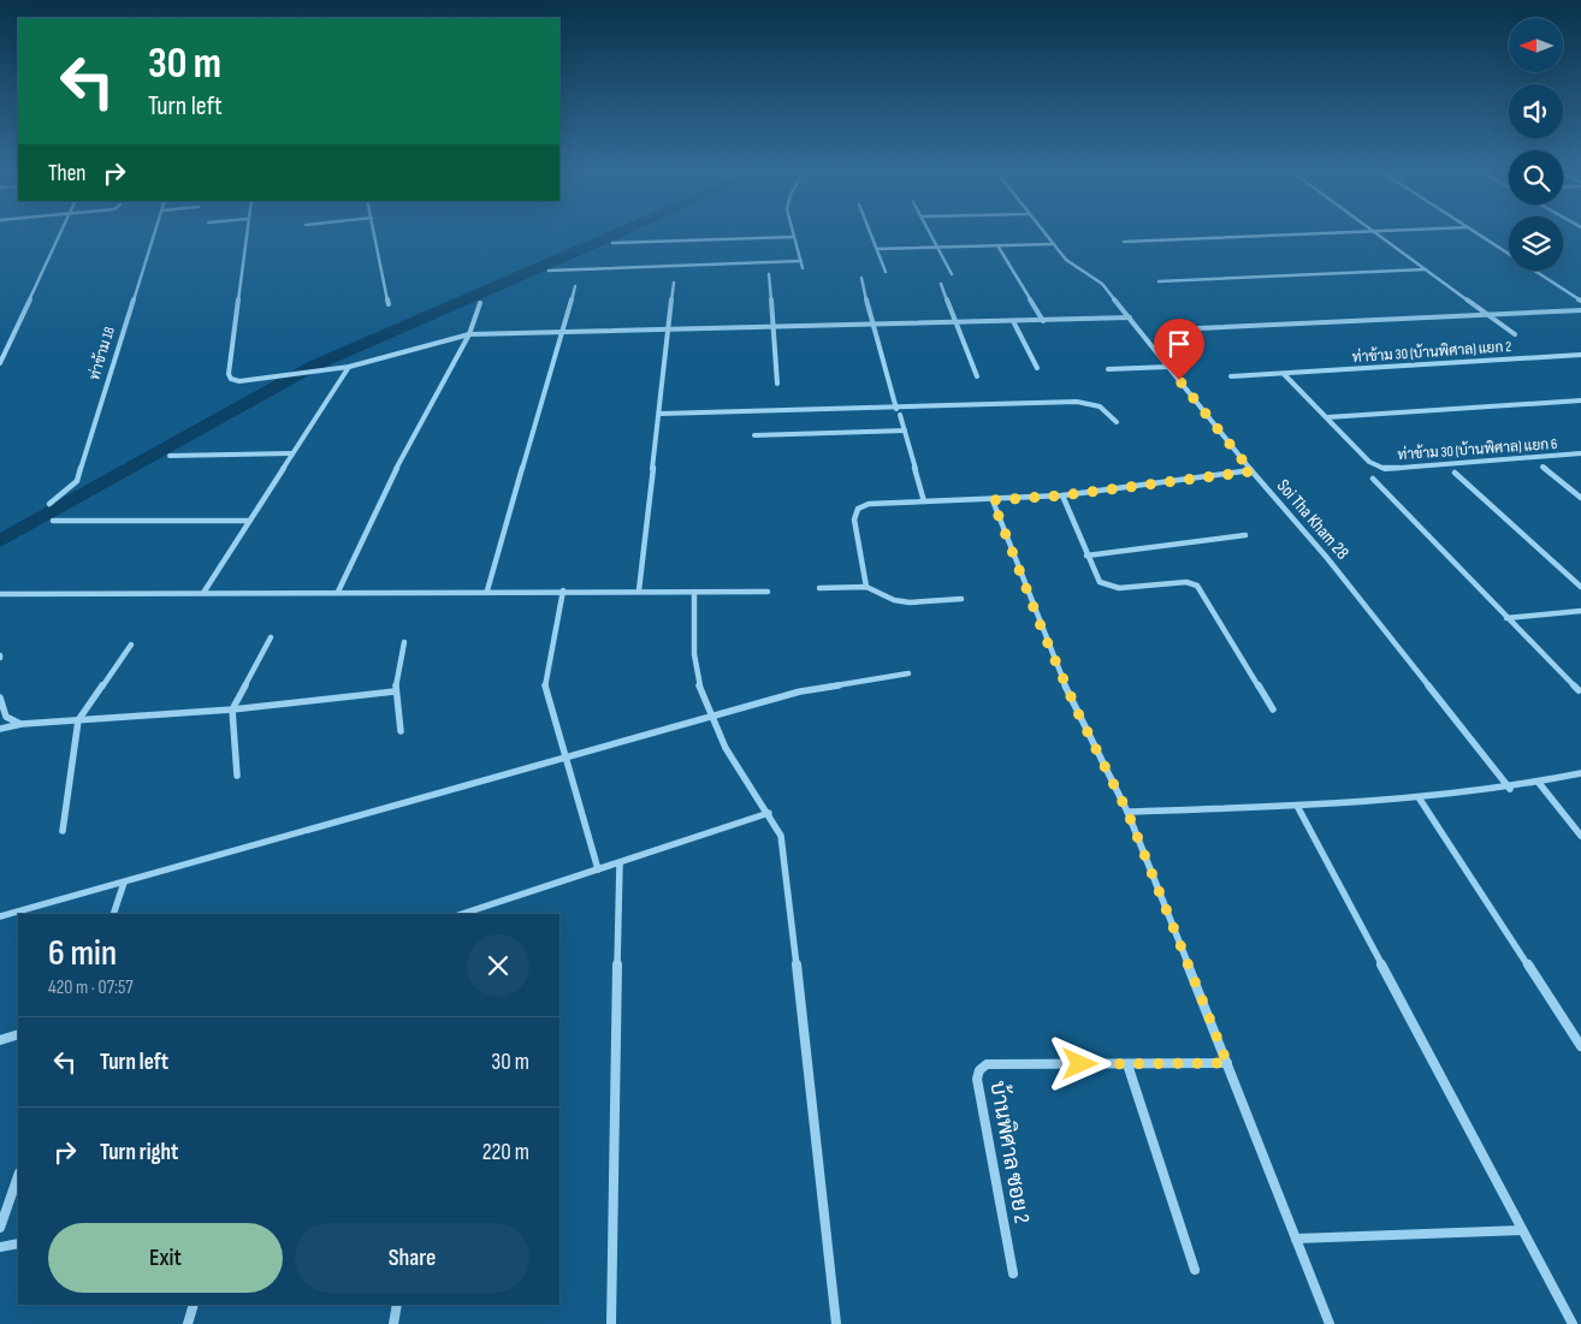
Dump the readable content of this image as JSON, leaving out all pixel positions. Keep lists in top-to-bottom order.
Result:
{
  "streets": {
    "street": [
      "ท่าข้าม 30 (บ้านพิศาล) แยก 2",
      "ท่าข้าม 18",
      "ท่าข้าม 30 (บ้านพิศาล) แยก 6",
      "Soi Tha Kham 28",
      "บ้านพิศาล ซอย 2"
    ]
  },
  "north": "left",
  "page": {
    "turn": ["30 m", "Turn left"],
    "then": "Then",
    "heading": ["6 min", "420 m · 07:57"],
    "list": [
      {
        "name": "Turn left",
        "value": "30 m"
      },
      {
        "name": "Turn right",
        "value": "220 m"
      }
    ],
    "buttons": ["Exit", "Share"]
  }
}
